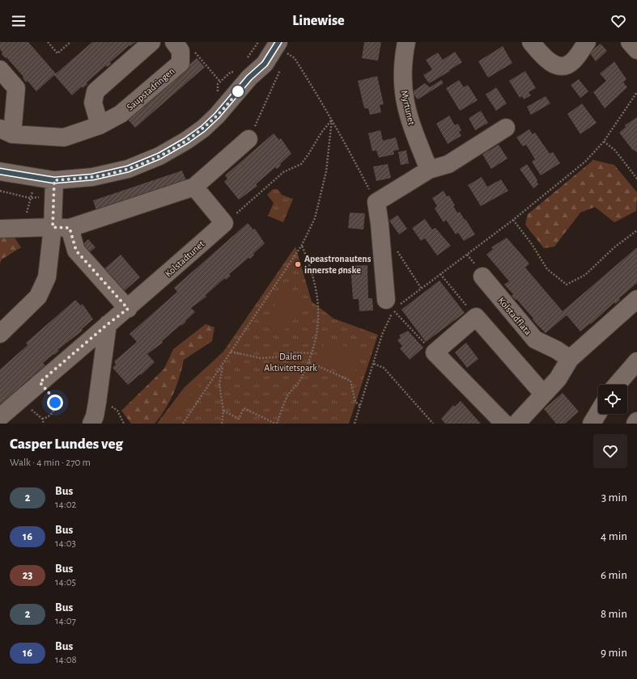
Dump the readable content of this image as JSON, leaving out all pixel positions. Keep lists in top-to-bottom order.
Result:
{
  "streets": {
    "street": [
      "Saupstadringen",
      "Myrtunet",
      "Kolstadtunet",
      "Kolstadflata"
    ]
  },
  "parks": ["Dalen Aktivitetspark"],
  "places": ["Apeastronautens innerste ønske"],
  "lines": ["bus line 2"],
  "page": {
    "header": "Linewise",
    "heading": ["Casper Lundes veg", "Walk · 4 min · 270 m"],
    "list": [
      {
        "mark": "2",
        "name": "Bus",
        "note": "14:02",
        "value": "3 min"
      },
      {
        "mark": "16",
        "name": "Bus",
        "note": "14:03",
        "value": "4 min"
      },
      {
        "mark": "23",
        "name": "Bus",
        "note": "14:05",
        "value": "6 min"
      },
      {
        "mark": "2",
        "name": "Bus",
        "note": "14:07",
        "value": "8 min"
      },
      {
        "mark": "16",
        "name": "Bus",
        "note": "14:08",
        "value": "9 min"
      }
    ]
  }
}
